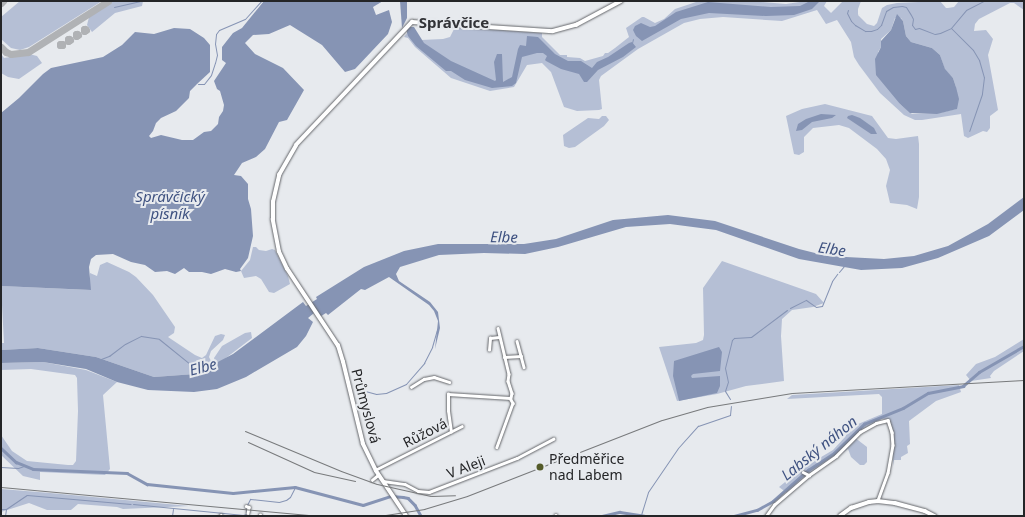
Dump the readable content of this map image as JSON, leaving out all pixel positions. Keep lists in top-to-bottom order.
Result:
{
  "streets": {
    "street": ["Průmyslová", "Růžová", "V Aleji"]
  },
  "crossings": [
    ["Průmyslová", "Růžová"],
    ["Průmyslová", "V Aleji"]
  ],
  "districts": ["Správčice"],
  "water": ["Správčický písník", "Elbe", "Labský náhon"],
  "places": ["Předměřice nad Labem"]
}
